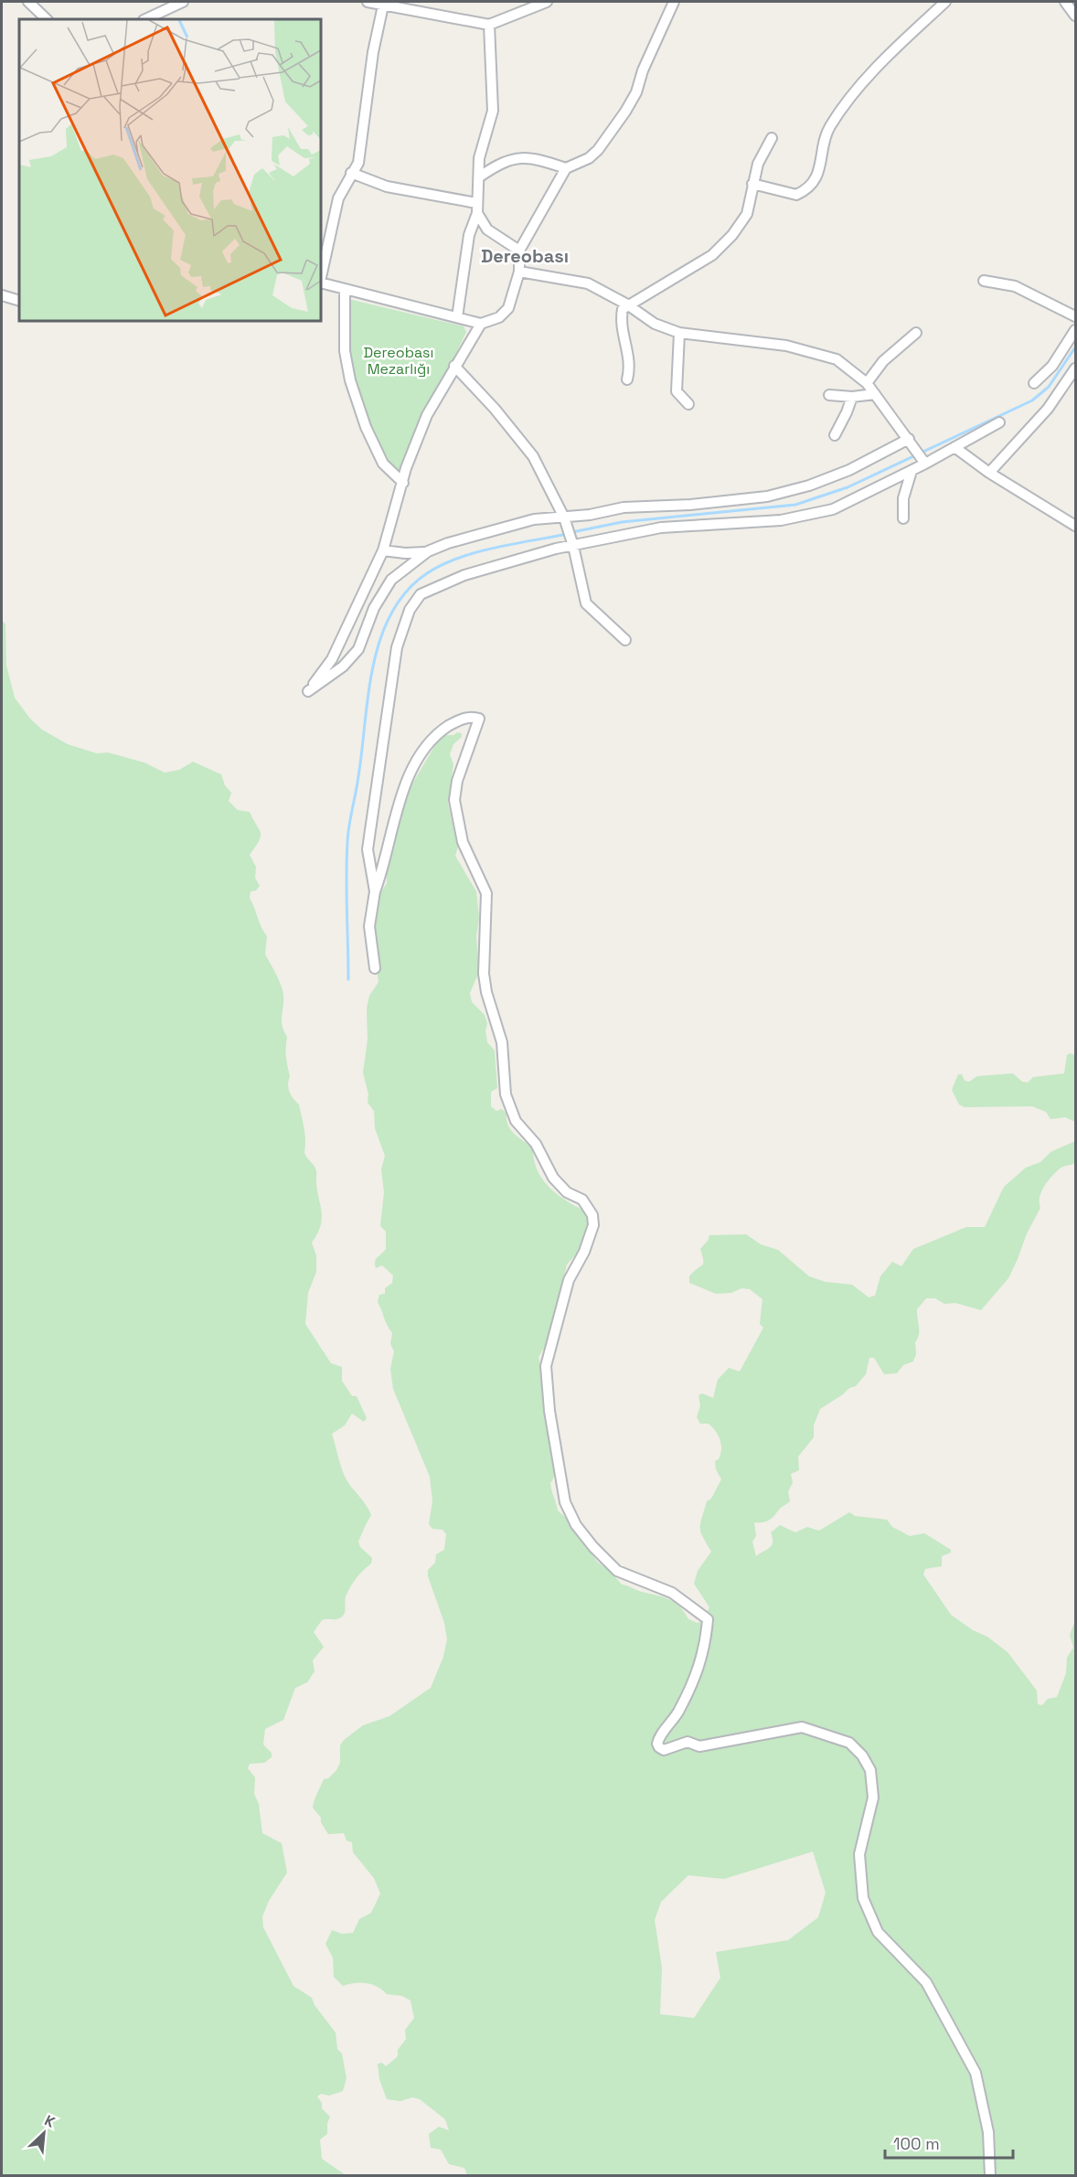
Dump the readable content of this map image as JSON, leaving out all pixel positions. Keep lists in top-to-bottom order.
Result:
{
  "districts": ["Dereobası"],
  "parks": ["Dereobası Mezarlığı"],
  "scale_bar": "100 m",
  "north": "top right"
}
